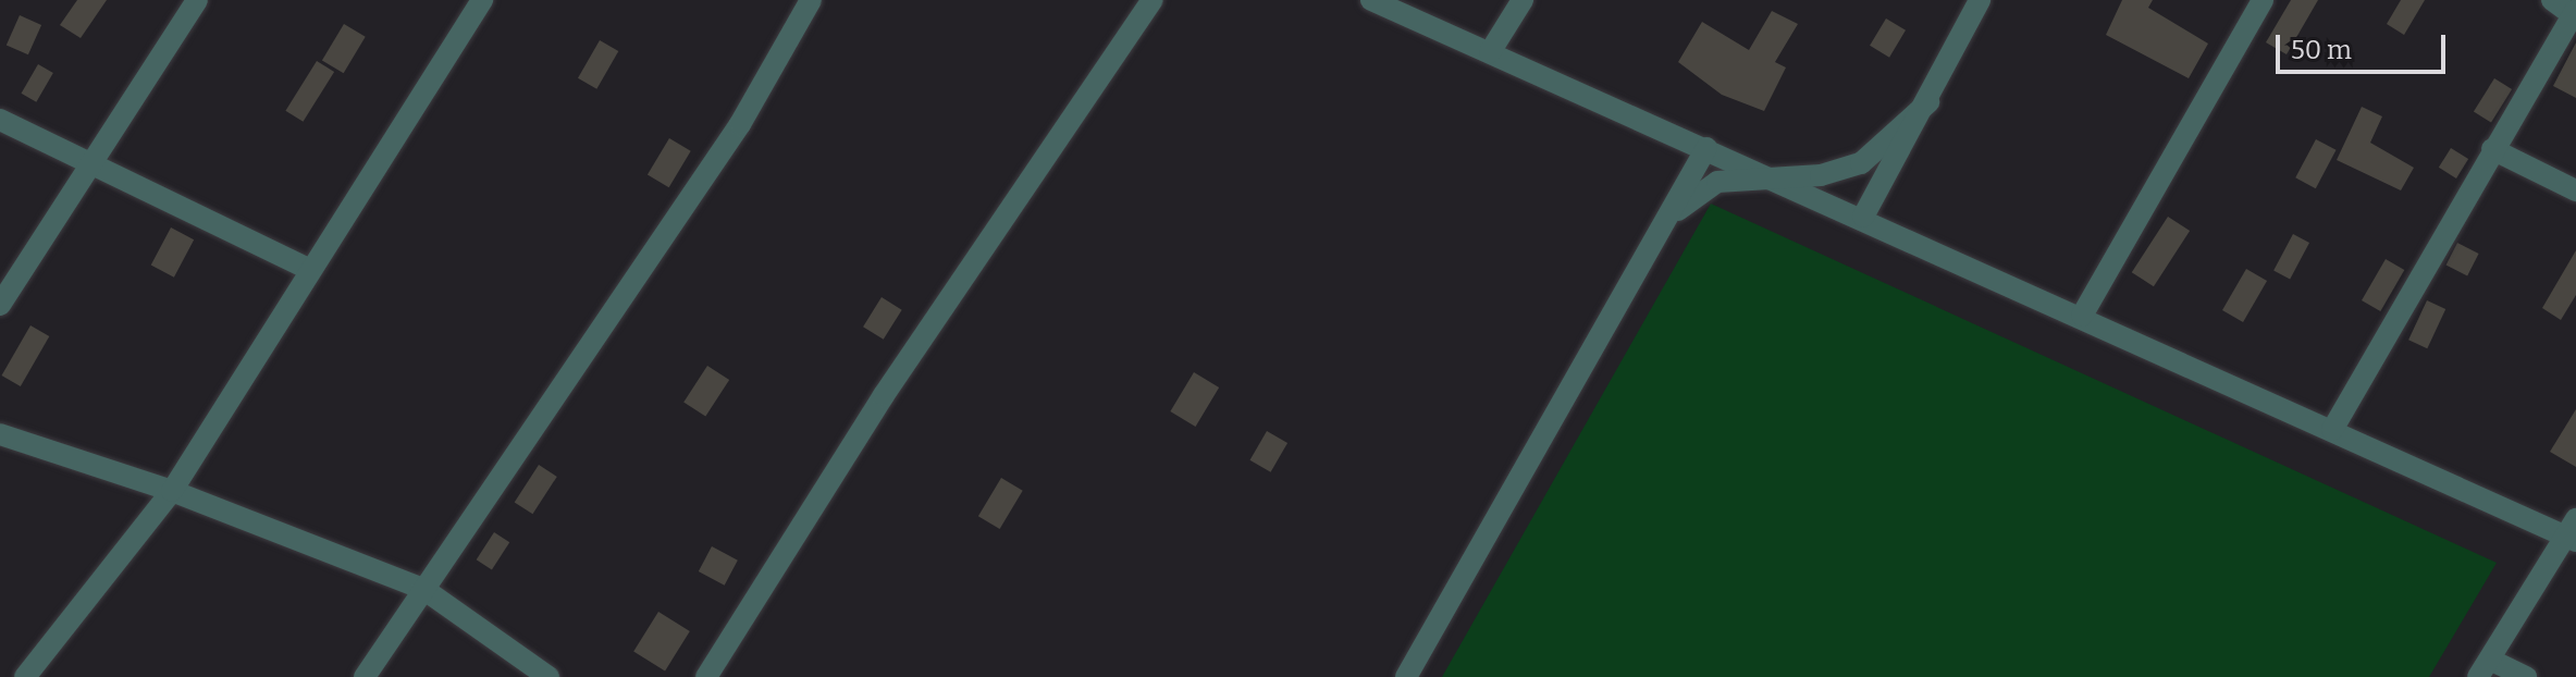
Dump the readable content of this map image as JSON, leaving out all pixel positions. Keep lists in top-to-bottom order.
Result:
{
  "scale_bar": "50 m"
}
